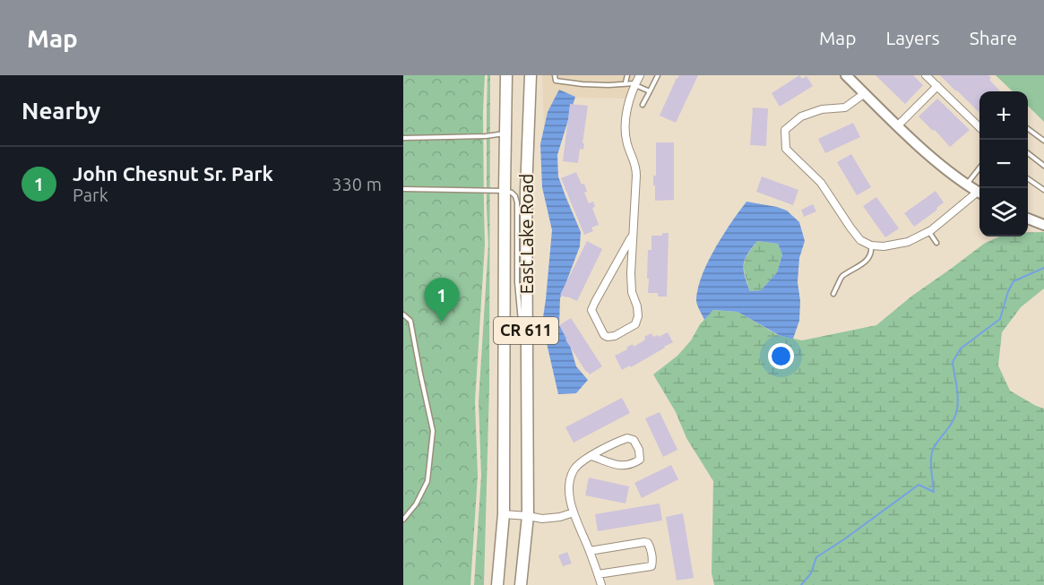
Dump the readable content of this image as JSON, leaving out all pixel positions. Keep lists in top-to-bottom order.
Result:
{
  "streets": {
    "main road": ["East Lake Road", "CR 611"]
  },
  "page": {
    "header": "Map",
    "nav": ["Map", "Layers", "Share"],
    "heading": "Nearby",
    "map_buttons": ["+", "−"],
    "list": [
      {
        "mark": "1",
        "name": "John Chesnut Sr. Park",
        "note": "Park",
        "value": "330 m"
      }
    ],
    "pins": "1"
  }
}
